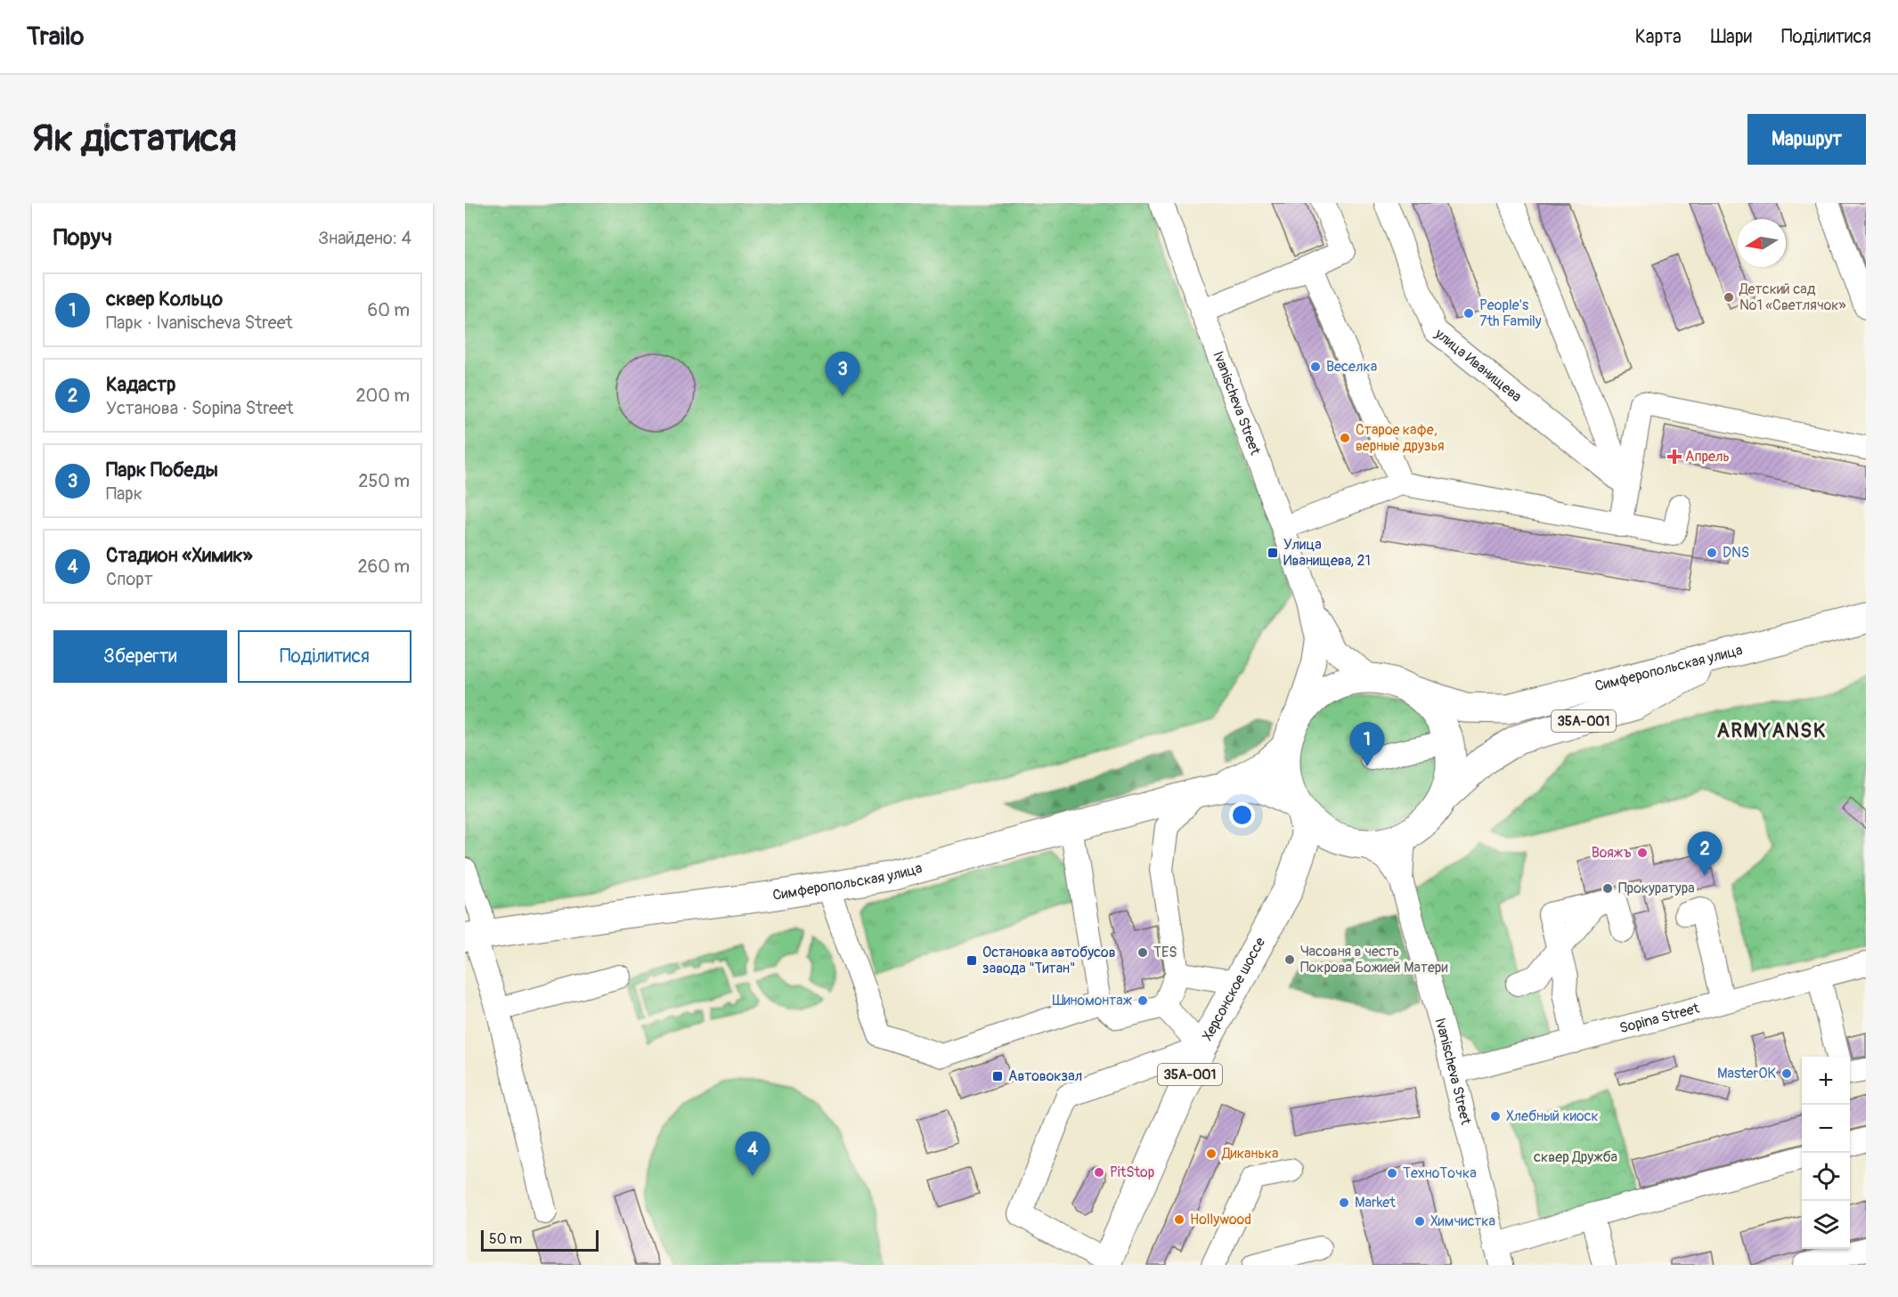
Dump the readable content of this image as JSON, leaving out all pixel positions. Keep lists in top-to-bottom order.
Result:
{
  "streets": {
    "highway": ["Симферопольская улица", "35А-001", "Херсонское шоссе"],
    "street": ["улица Иванищева", "Ivanischeva Street", "Sopina Street"]
  },
  "crossings": [
    ["Ivanischeva Street", "Симферопольская улица"],
    ["Ivanischeva Street", "35А-001"],
    ["Ivanischeva Street", "Херсонское шоссе"],
    ["Ivanischeva Street", "Sopina Street"],
    ["Симферопольская улица", "35А-001"],
    ["Симферопольская улица", "Херсонское шоссе"],
    ["35А-001", "Херсонское шоссе"]
  ],
  "districts": ["ARMYANSK"],
  "parks": ["сквер Дружба"],
  "places": {
    "other": [
      "Детский сад №1 «Светлячок»",
      "People's 7th Family",
      "Веселка",
      "Старое кафе, верные друзья",
      "DNS",
      "Вояжъ",
      "Прокуратура",
      "TES",
      "Часовня в честь Покрова Божией Матери",
      "Шиномонтаж",
      "MasterOK",
      "Хлебный киоск",
      "Диканька",
      "PitStop",
      "ТехноТочка",
      "Market",
      "Hollywood",
      "Химчистка"
    ],
    "health": ["Апрель"],
    "transit": ["Улица Иванищева, 21", "Остановка автобусов завода \"Титан\"", "Автовокзал"]
  },
  "scale_bar": "50 m",
  "north": "left",
  "page": {
    "header": "Trailo",
    "nav": ["Карта", "Шари", "Поділитися"],
    "buttons": [
      "Маршрут",
      ["Зберегти", "Поділитися"]
    ],
    "title": "Як дістатися",
    "heading": ["Поруч", "Знайдено: 4"],
    "list": [
      {
        "mark": "1",
        "name": "сквер Кольцо",
        "note": "Парк · Ivanischeva Street",
        "value": "60 m"
      },
      {
        "mark": "2",
        "name": "Кадастр",
        "note": "Установа · Sopina Street",
        "value": "200 m"
      },
      {
        "mark": "3",
        "name": "Парк Победы",
        "note": "Парк",
        "value": "250 m"
      },
      {
        "mark": "4",
        "name": "Стадион «Химик»",
        "note": "Спорт",
        "value": "260 m"
      }
    ],
    "pins": [
      "3",
      "1",
      "2",
      "4"
    ],
    "map_buttons": ["+", "−"],
    "scale": "50 m"
  }
}
